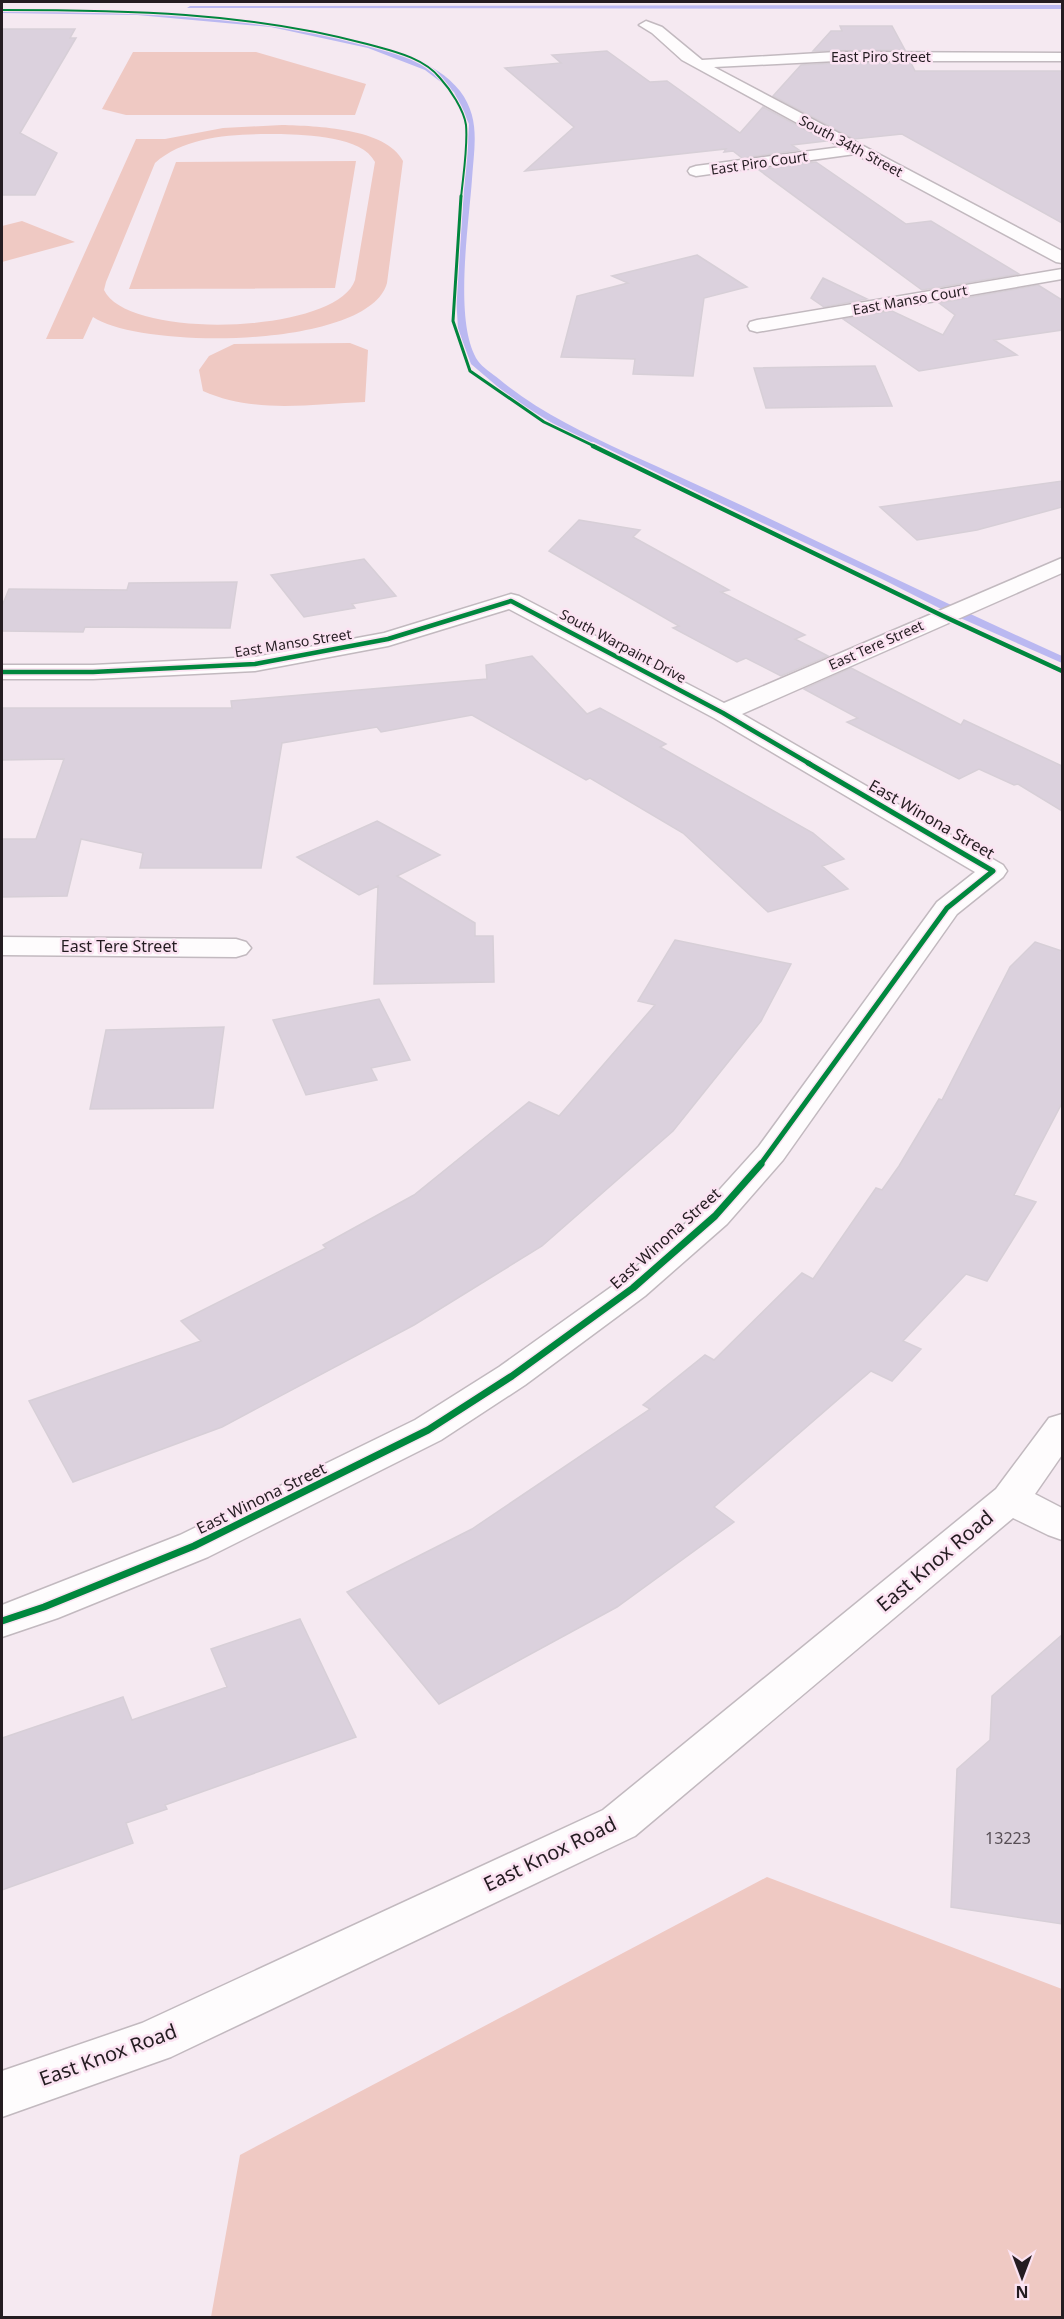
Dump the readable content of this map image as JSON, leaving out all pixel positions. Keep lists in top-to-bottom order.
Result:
{
  "streets": {
    "street": [
      "East Piro Street",
      "South 34th Street",
      "East Piro Court",
      "East Manso Court",
      "East Manso Street",
      "East Tere Street",
      "South Warpaint Drive",
      "East Winona Street",
      "East Knox Road"
    ]
  },
  "crossings": [
    ["East Piro Street", "South 34th Street"],
    ["South 34th Street", "East Piro Court"],
    ["East Manso Street", "South Warpaint Drive"],
    ["East Tere Street", "South Warpaint Drive"],
    ["East Tere Street", "East Winona Street"],
    ["South Warpaint Drive", "East Winona Street"]
  ],
  "house_numbers": ["13223"],
  "north": "bottom"
}
